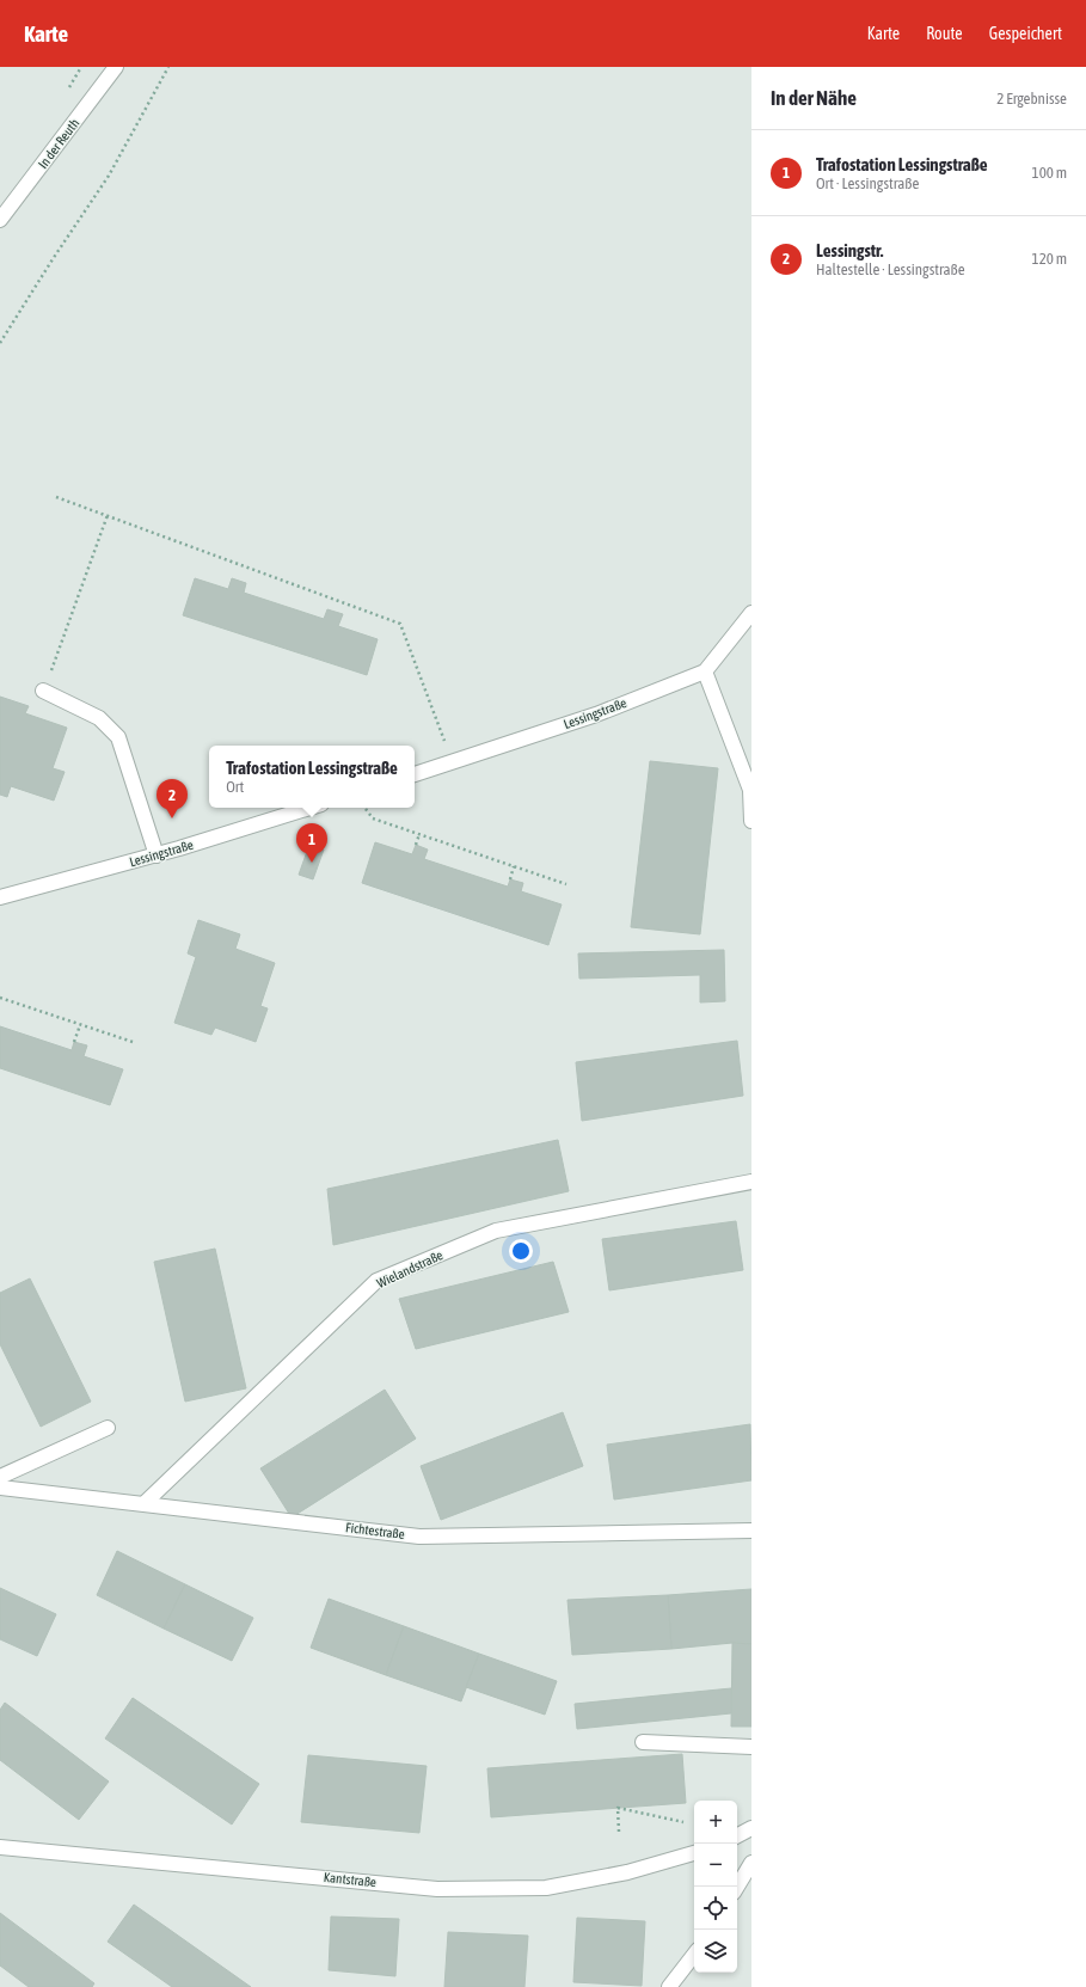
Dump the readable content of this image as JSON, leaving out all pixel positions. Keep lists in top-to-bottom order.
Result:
{
  "streets": {
    "street": [
      "In der Reuth",
      "Lessingstraße",
      "Wielandstraße",
      "Fichtestraße",
      "Kantstraße"
    ]
  },
  "crossings": [
    ["Wielandstraße", "Fichtestraße"]
  ],
  "page": {
    "header": "Karte",
    "nav": ["Karte", "Route", "Gespeichert"],
    "heading": ["In der Nähe", "2 Ergebnisse"],
    "list": [
      {
        "mark": "1",
        "name": "Trafostation Lessingstraße",
        "note": "Ort · Lessingstraße",
        "value": "100 m"
      },
      {
        "mark": "2",
        "name": "Lessingstr.",
        "note": "Haltestelle · Lessingstraße",
        "value": "120 m"
      }
    ],
    "popup": ["Trafostation Lessingstraße", "Ort"],
    "pins": ["2", "1"],
    "map_buttons": ["+", "−"]
  }
}
